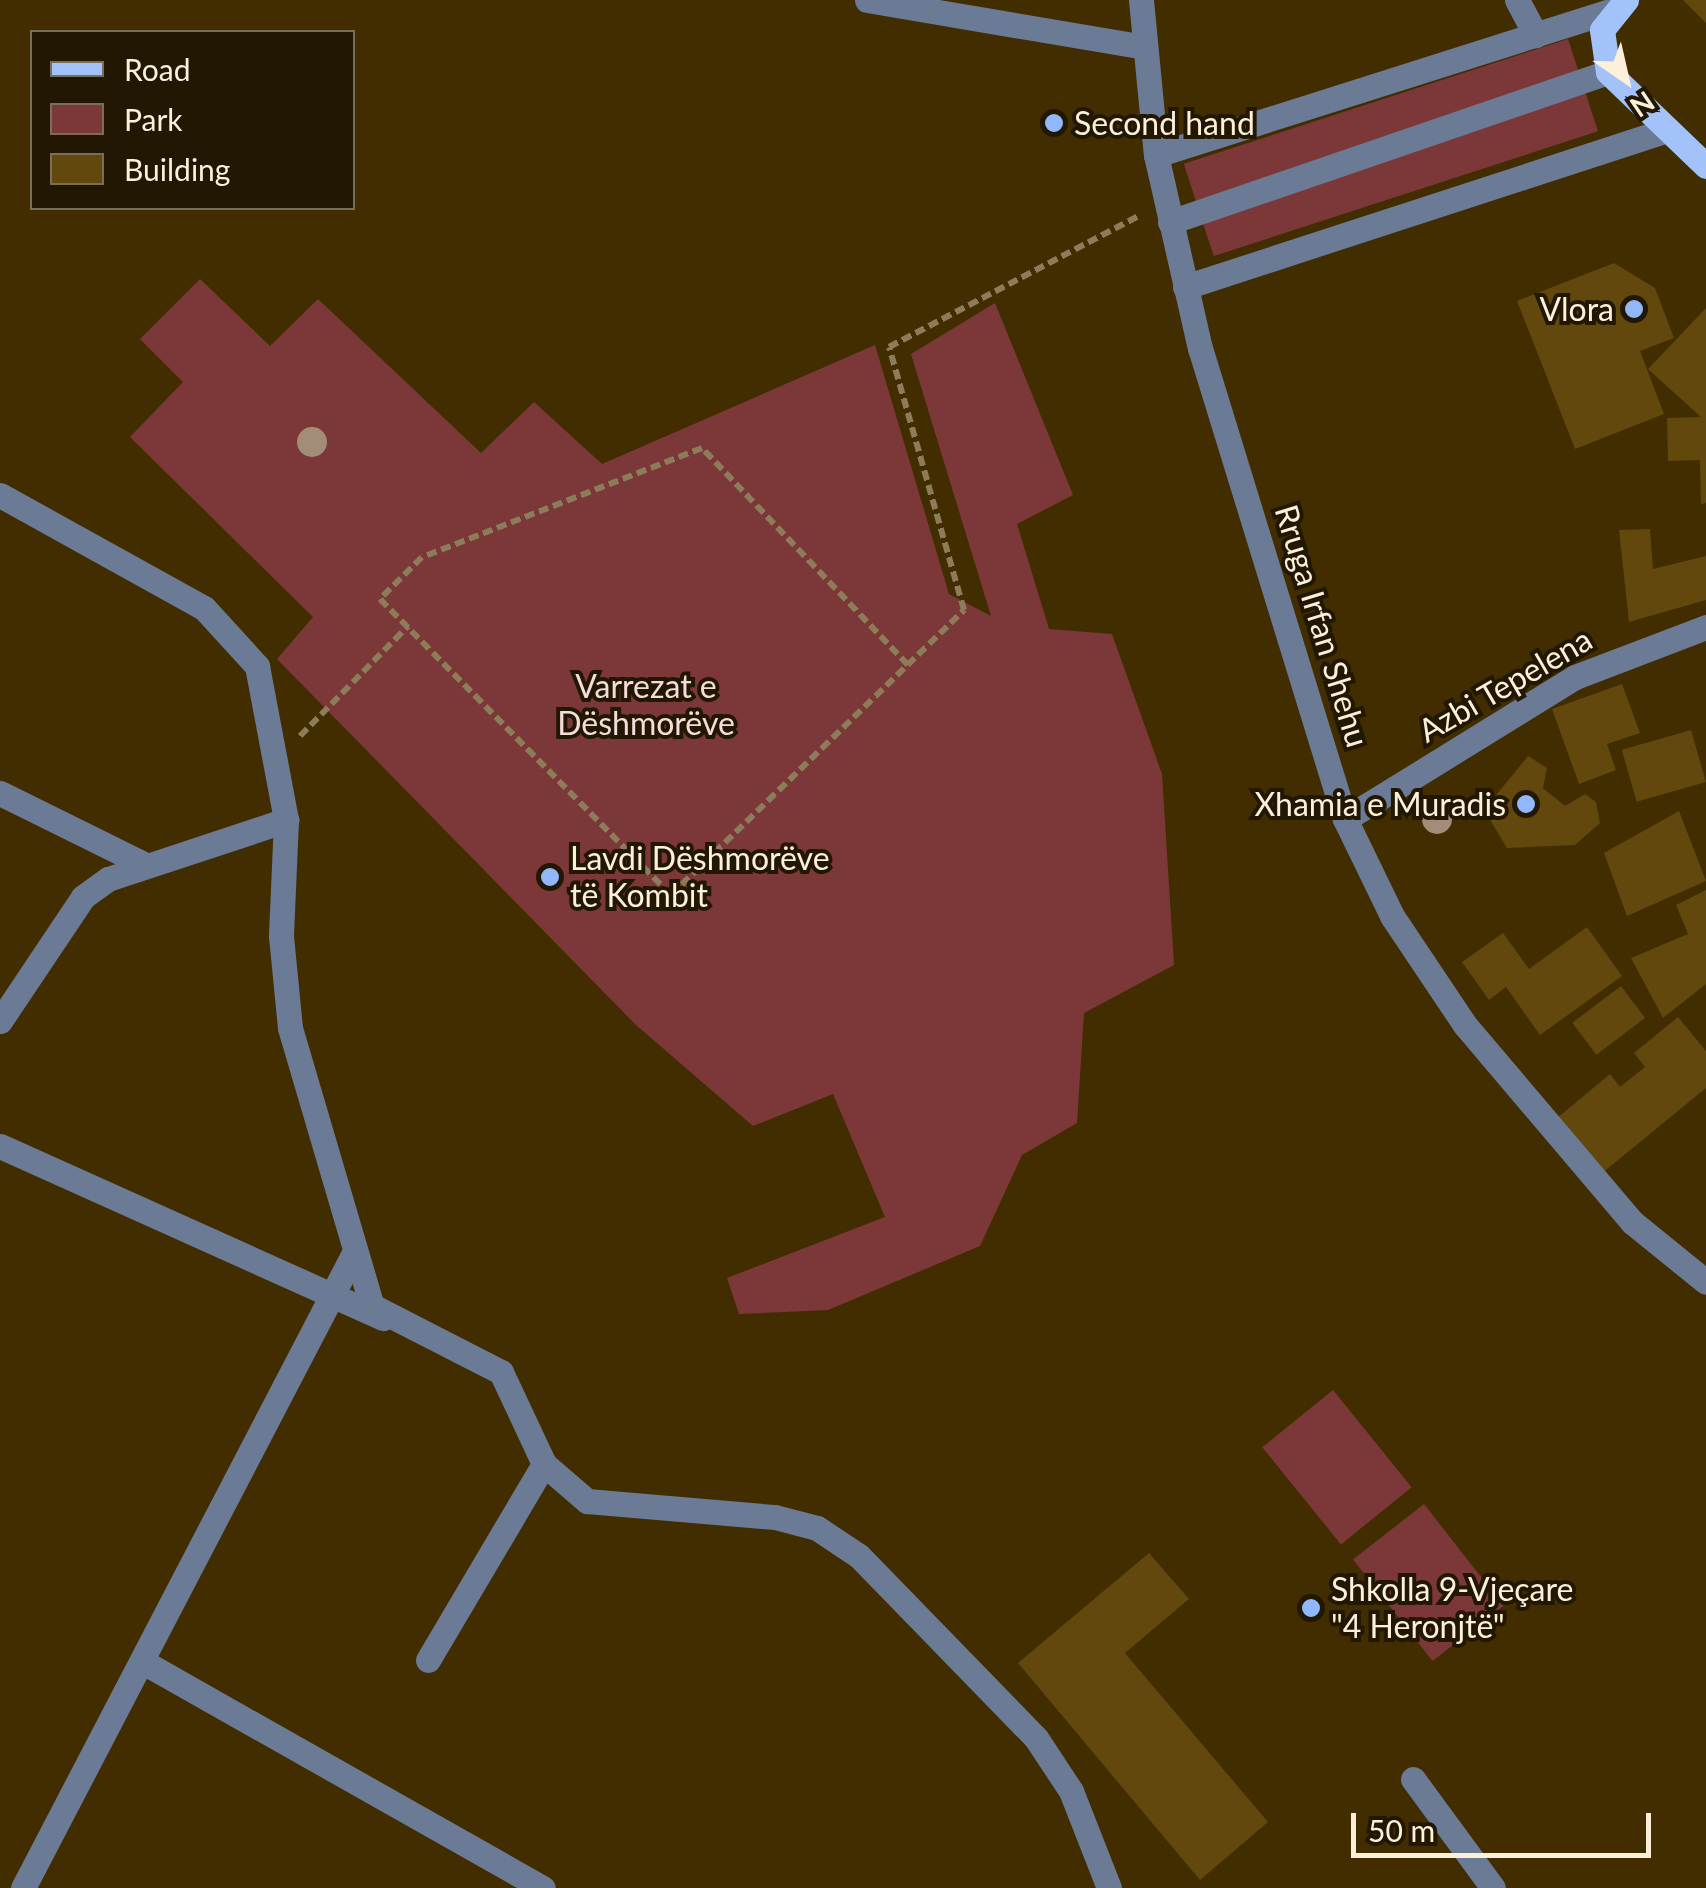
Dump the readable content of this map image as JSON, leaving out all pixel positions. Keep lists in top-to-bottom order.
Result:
{
  "streets": {
    "street": ["Rruga Irfan Shehu", "Azbi Tepelena"]
  },
  "crossings": [
    ["Rruga Irfan Shehu", "Azbi Tepelena"]
  ],
  "parks": ["Varrezat e Dëshmorëve"],
  "places": [
    "Second hand",
    "Vlora",
    "Xhamia e Muradis",
    "Lavdi Dëshmorëve të Kombit",
    "Shkolla 9-Vjeçare \"4 Heronjtë\""
  ],
  "legend": ["Road", "Park", "Building"],
  "scale_bar": "50 m",
  "north": "bottom right"
}
